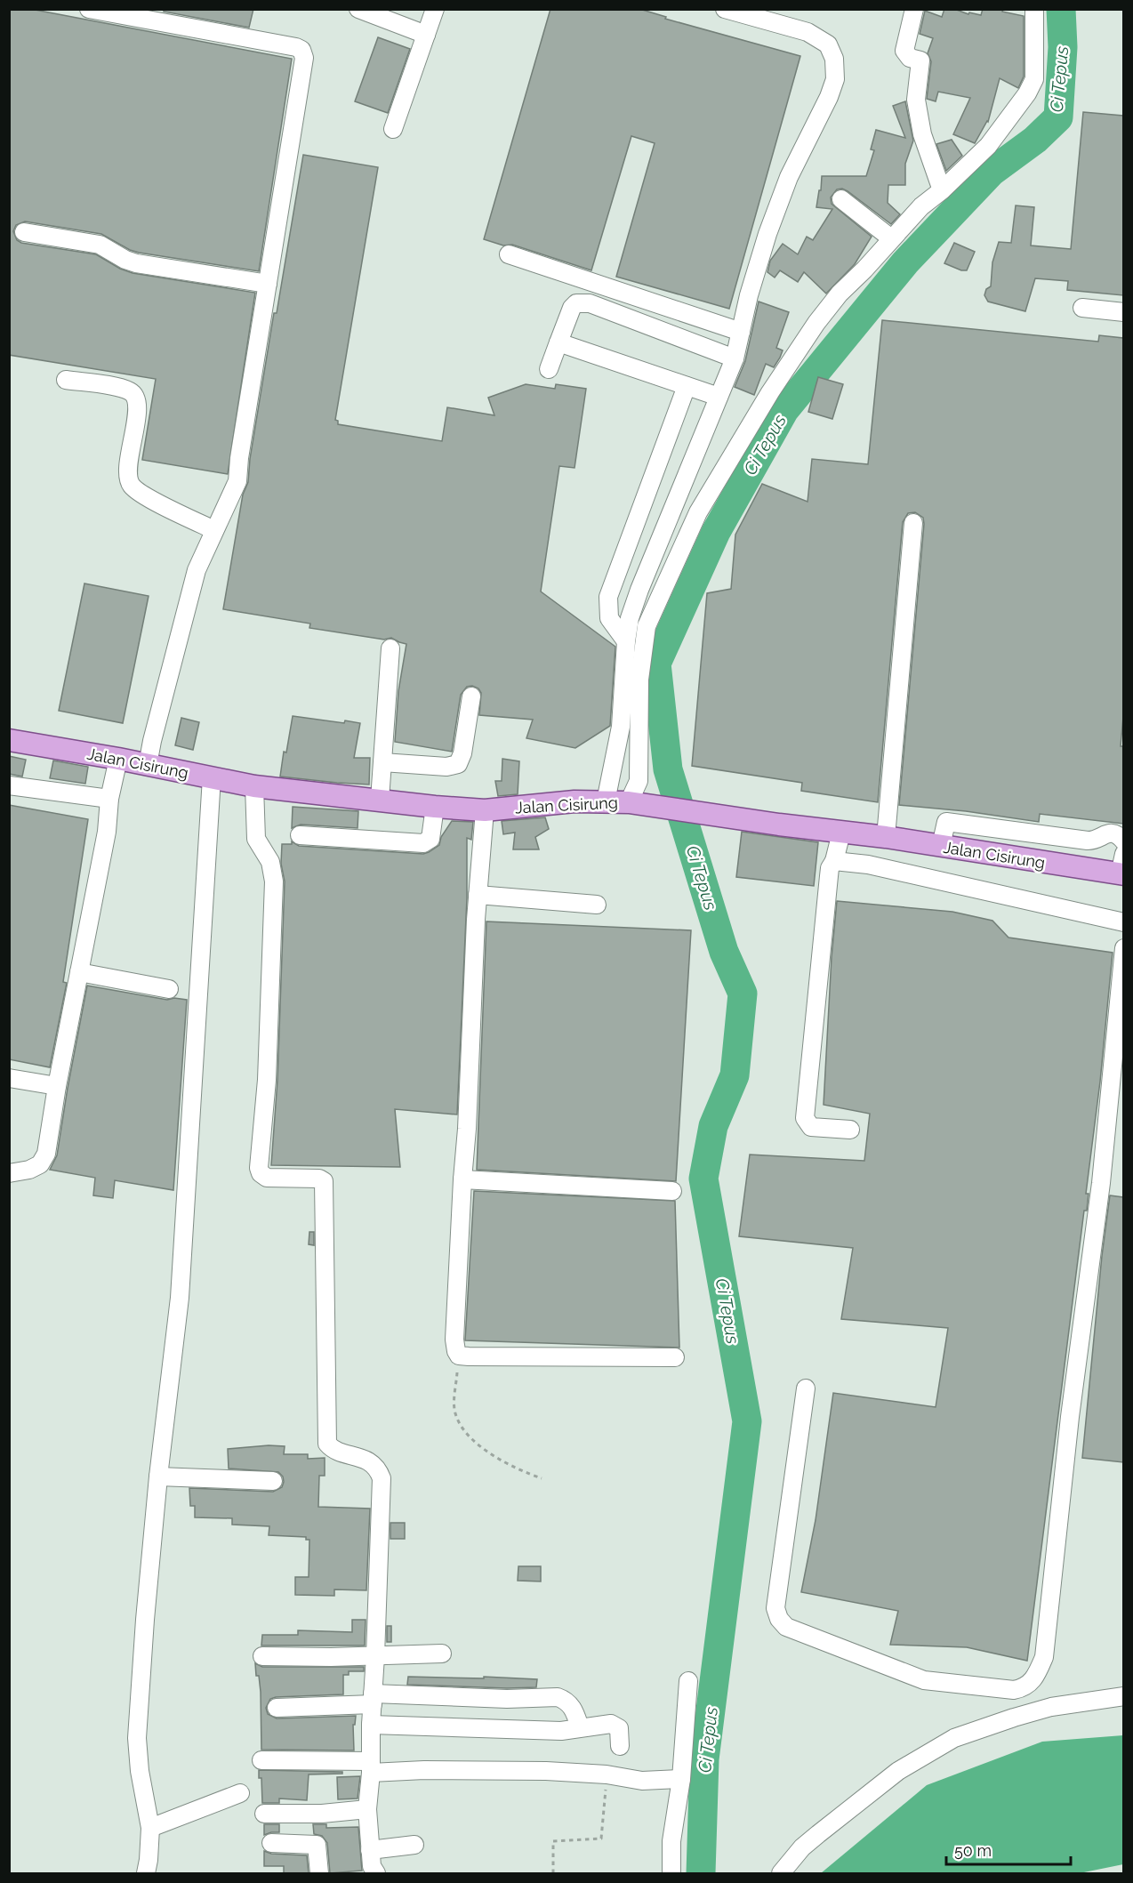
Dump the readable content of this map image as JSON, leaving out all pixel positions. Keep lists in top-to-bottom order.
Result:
{
  "streets": {
    "main road": ["Jalan Cisirung"]
  },
  "water": ["Ci Tepus"],
  "scale_bar": "50 m"
}
